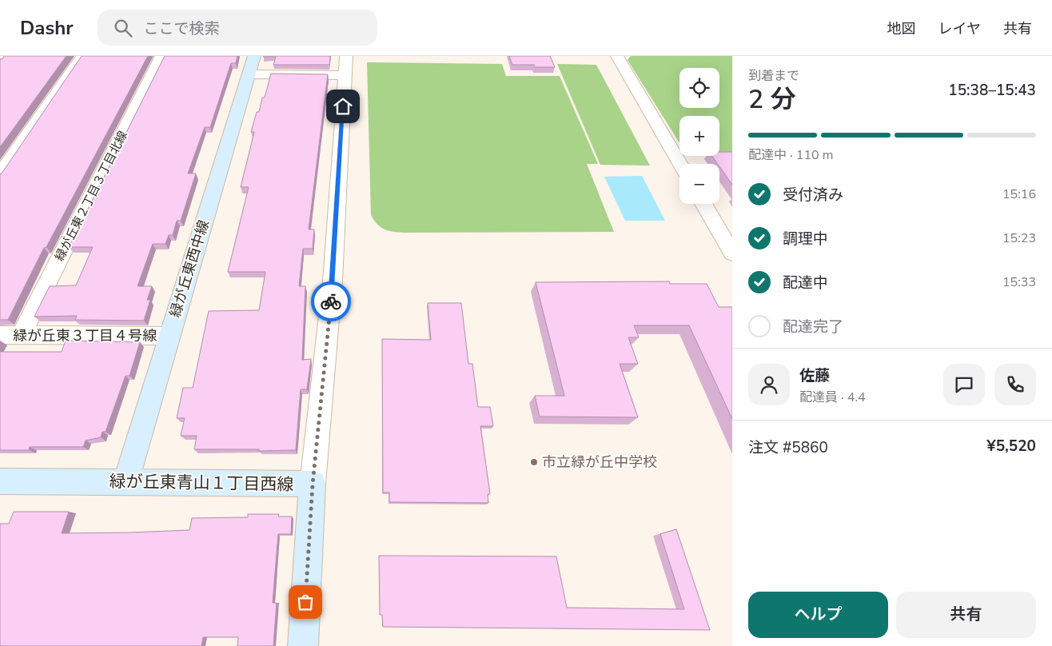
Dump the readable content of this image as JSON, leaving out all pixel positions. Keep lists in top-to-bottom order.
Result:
{
  "streets": {
    "street": [
      "緑が丘東２丁目３丁目北線",
      "緑が丘東西中線",
      "緑が丘東３丁目４号線",
      "緑が丘東青山１丁目西線"
    ]
  },
  "crossings": [
    ["緑が丘東２丁目３丁目北線", "緑が丘東３丁目４号線"],
    ["緑が丘東西中線", "緑が丘東３丁目４号線"],
    ["緑が丘東西中線", "緑が丘東青山１丁目西線"]
  ],
  "places": ["市立緑が丘中学校"],
  "page": {
    "header": "Dashr",
    "search": "ここで検索",
    "nav": ["地図", "レイヤ", "共有"],
    "heading": ["2 分", "到着まで", "15:38–15:43"],
    "panel": [
      "佐藤",
      "配達員 · 4.4",
      "注文 #5860",
      "¥5,520"
    ],
    "map_buttons": ["+", "−"],
    "bar": "配達中 · 110 m",
    "list": [
      ["受付済み", "15:16"],
      ["調理中", "15:23"],
      ["配達中", "15:33"],
      "配達完了"
    ],
    "buttons": ["ヘルプ", "共有"]
  }
}
